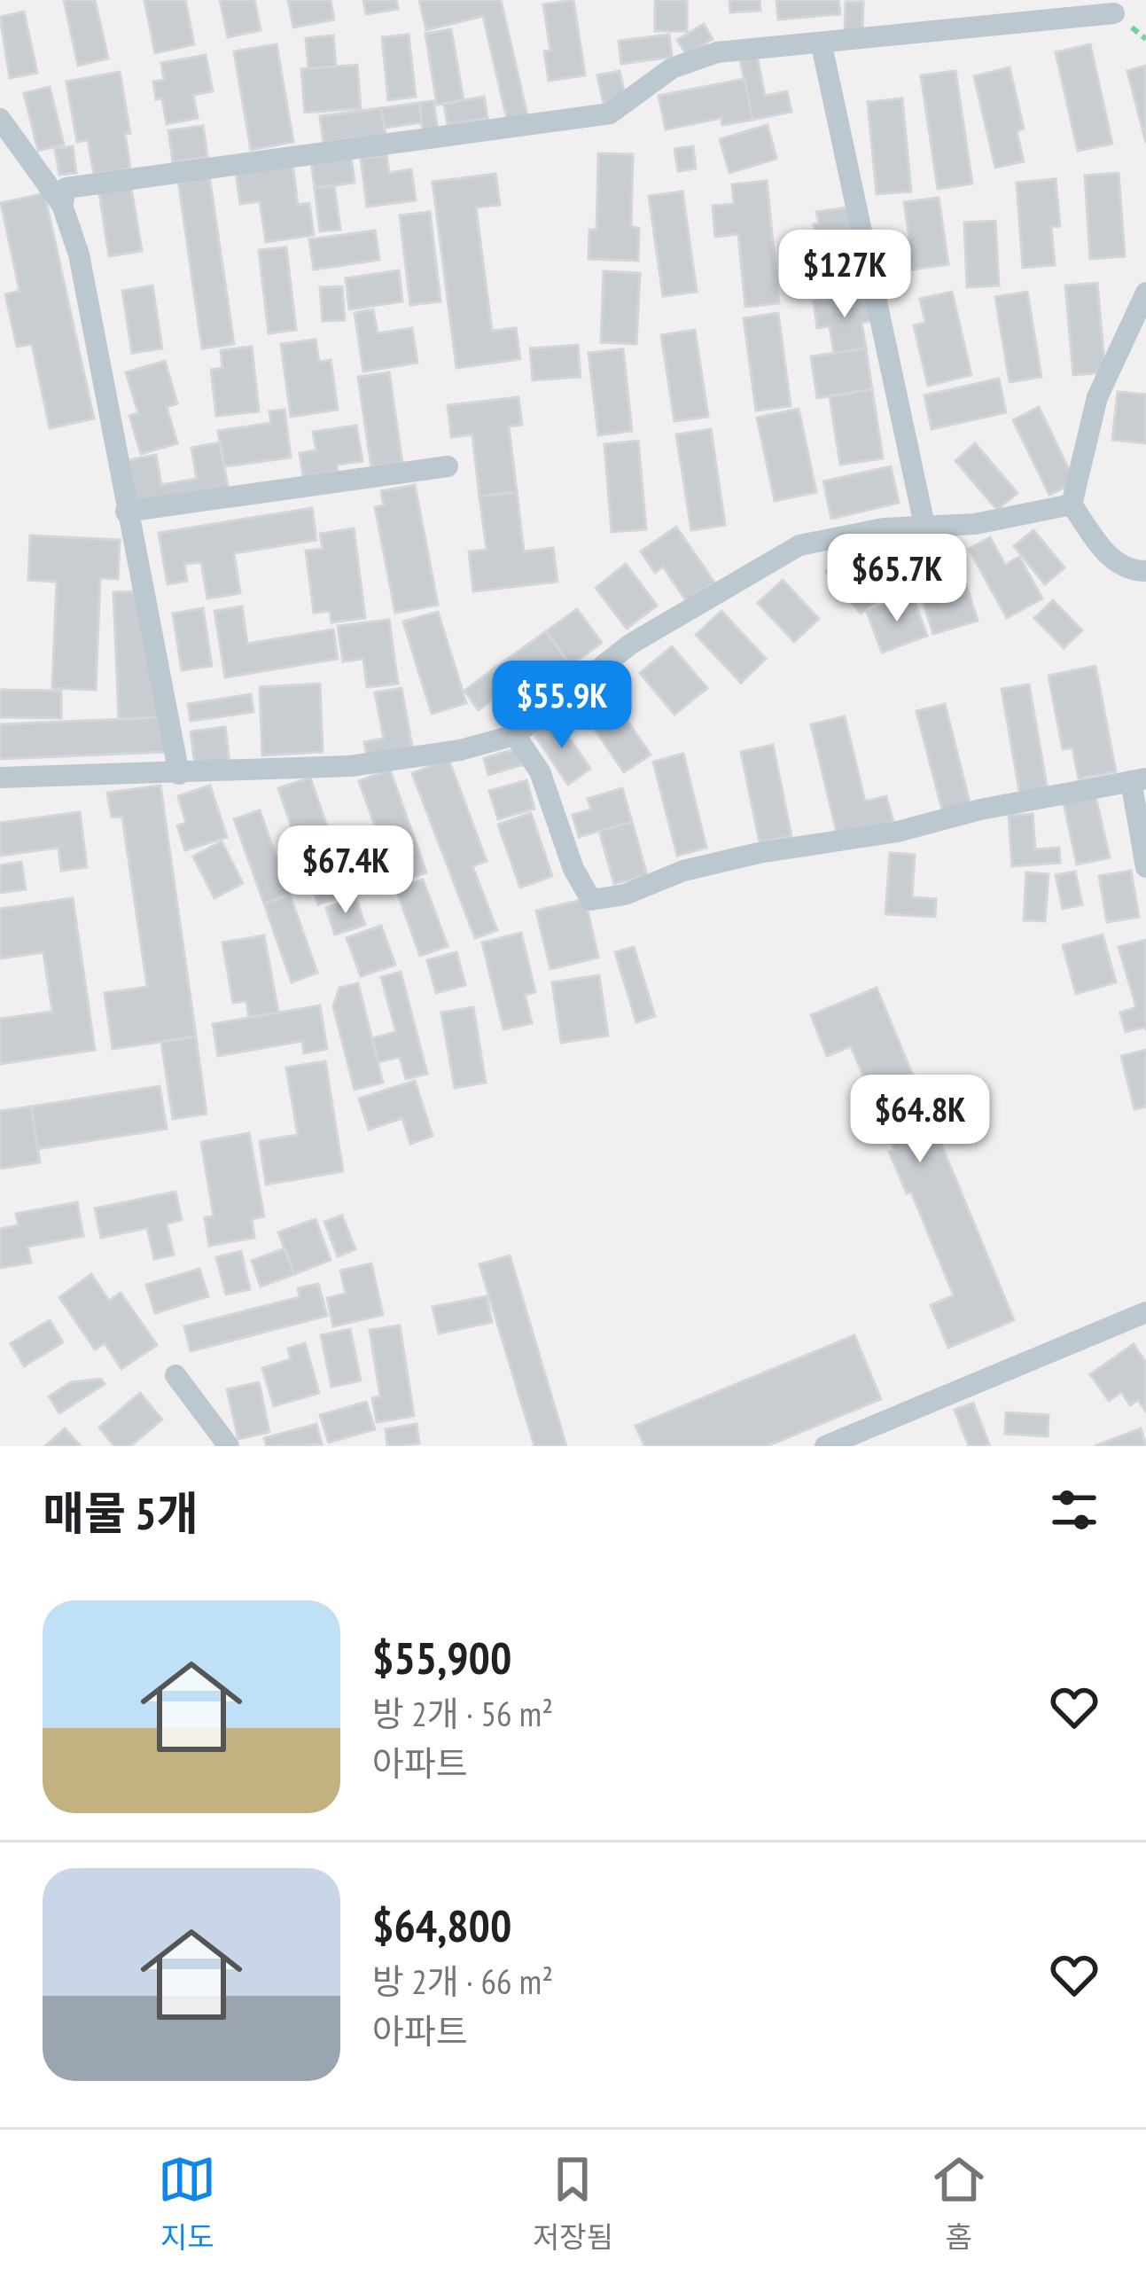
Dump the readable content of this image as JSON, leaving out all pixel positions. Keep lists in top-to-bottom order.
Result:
{
  "page": {
    "price": [
      "$127K",
      "$65.7K",
      "$55.9K",
      "$67.4K",
      "$64.8K"
    ],
    "heading": "매물 5개",
    "list": [
      {
        "name": "$55,900",
        "note": "방 2개 · 56 m² · 아파트"
      },
      {
        "name": "$64,800",
        "note": "방 2개 · 66 m² · 아파트"
      }
    ],
    "tabs": ["지도", "저장됨", "홈"]
  }
}
